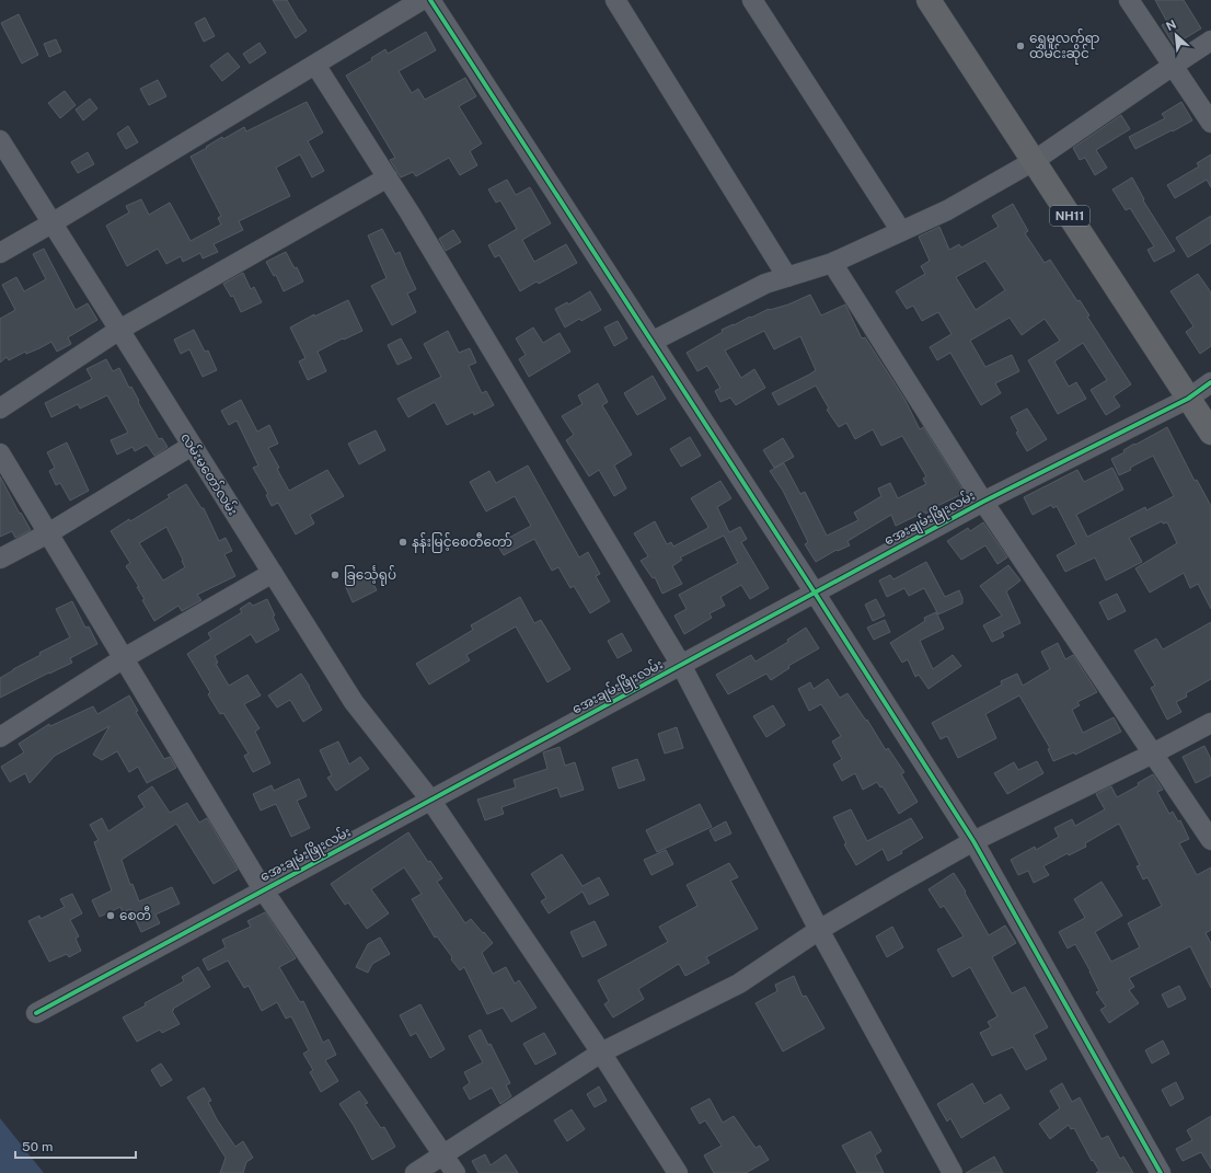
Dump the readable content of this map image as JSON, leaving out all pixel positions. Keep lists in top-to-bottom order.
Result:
{
  "streets": {
    "highway": ["NH11"],
    "street": ["လမ်းမတော်လမ်း", "အေးချမ်းဖြိုးလမ်း"]
  },
  "crossings": [
    ["NH11", "အေးချမ်းဖြိုးလမ်း"],
    ["လမ်းမတော်လမ်း", "အေးချမ်းဖြိုးလမ်း"]
  ],
  "places": [
    "ရွှေမူလက်ရာ ထမင်းဆိုင်",
    "နန်းမြင့်စေတီတော်",
    "ခြင်္သေ့ရုပ်",
    "စေတီ"
  ],
  "scale_bar": "50 m",
  "north": "top left"
}
